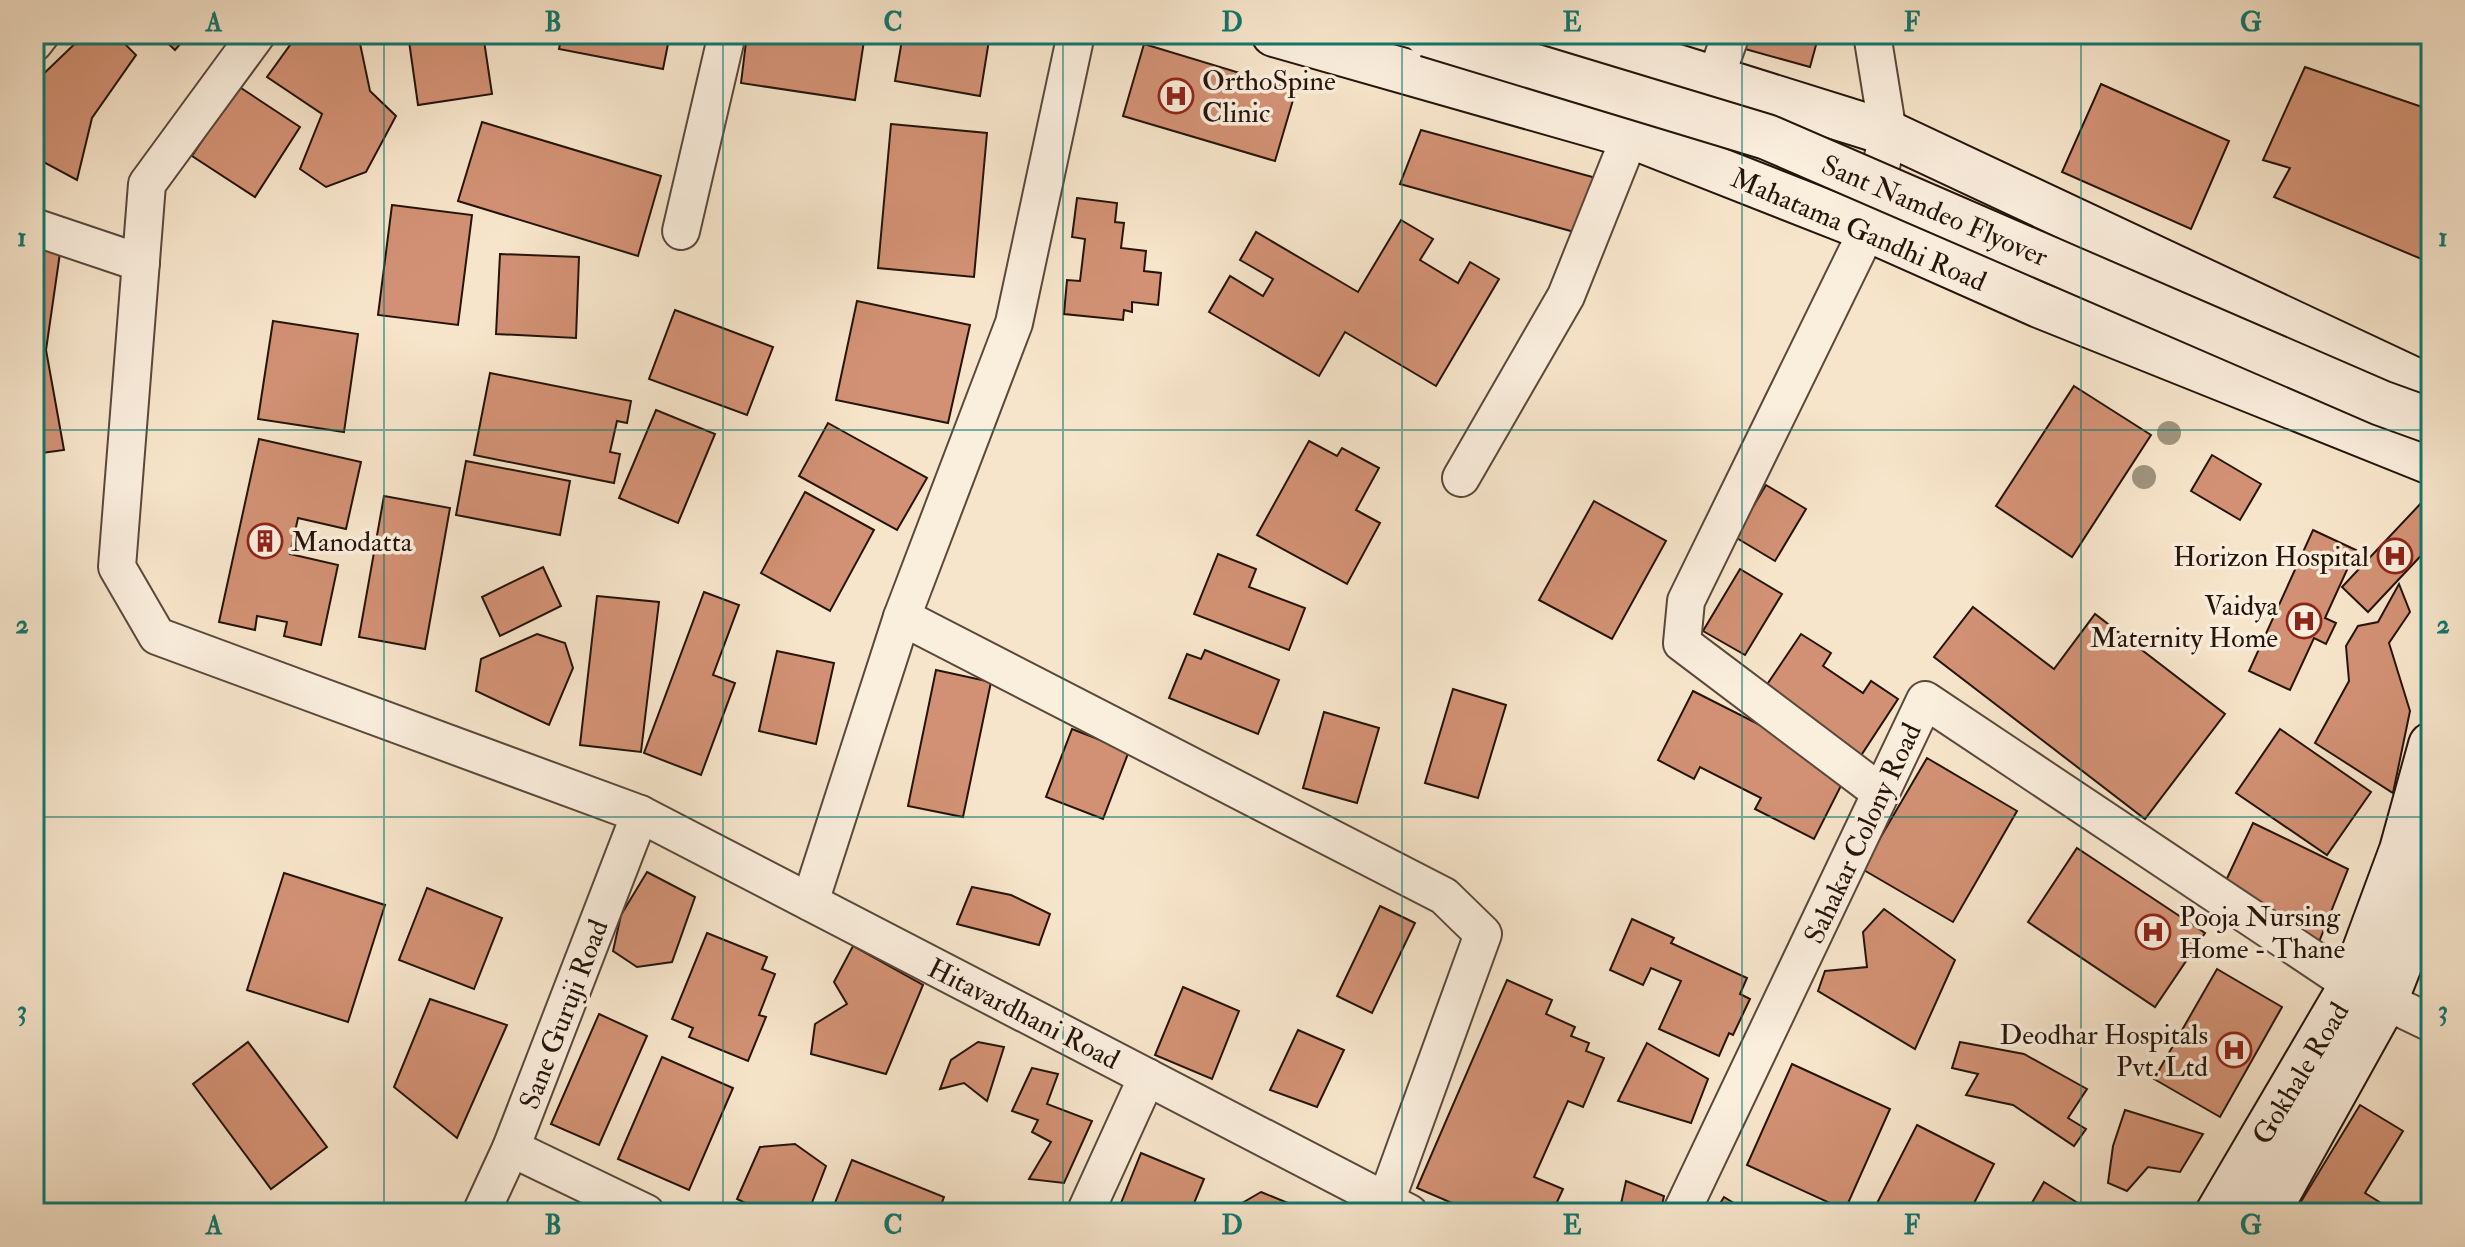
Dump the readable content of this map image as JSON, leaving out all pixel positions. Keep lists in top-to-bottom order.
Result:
{
  "streets": {
    "main road": ["Sant Namdeo Flyover", "Mahatama Gandhi Road", "Gokhale Road"],
    "street": ["Sahakar Colony Road", "Hitavardhani Road", "Sane Guruji Road"]
  },
  "crossings": [
    ["Sahakar Colony Road", "Gokhale Road"],
    ["Hitavardhani Road", "Sane Guruji Road"]
  ],
  "places": {
    "hospital": [
      "OrthoSpine Clinic",
      "Horizon Hospital",
      "Vaidya Maternity Home",
      "Pooja Nursing Home - Thane",
      "Deodhar Hospitals Pvt. Ltd"
    ],
    "building": ["Manodatta"]
  },
  "grid": {
    "columns": [
      "A",
      "B",
      "C",
      "D",
      "E",
      "F",
      "G"
    ],
    "rows": ["1", "2", "3"]
  }
}
